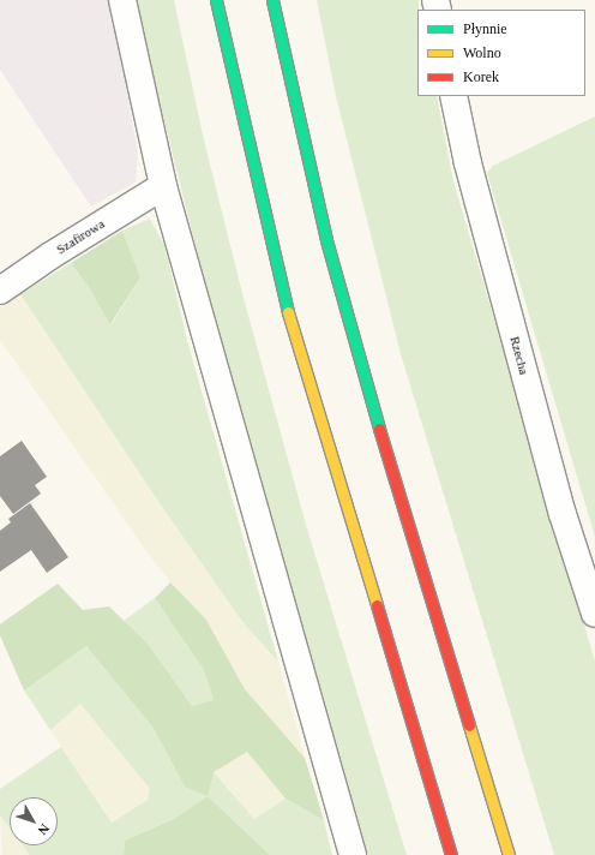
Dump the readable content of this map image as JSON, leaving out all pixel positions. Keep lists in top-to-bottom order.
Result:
{
  "streets": {
    "street": ["Szafirowa", "Rzecha"]
  },
  "legend": ["Płynnie", "Wolno", "Korek"],
  "north": "bottom right"
}
